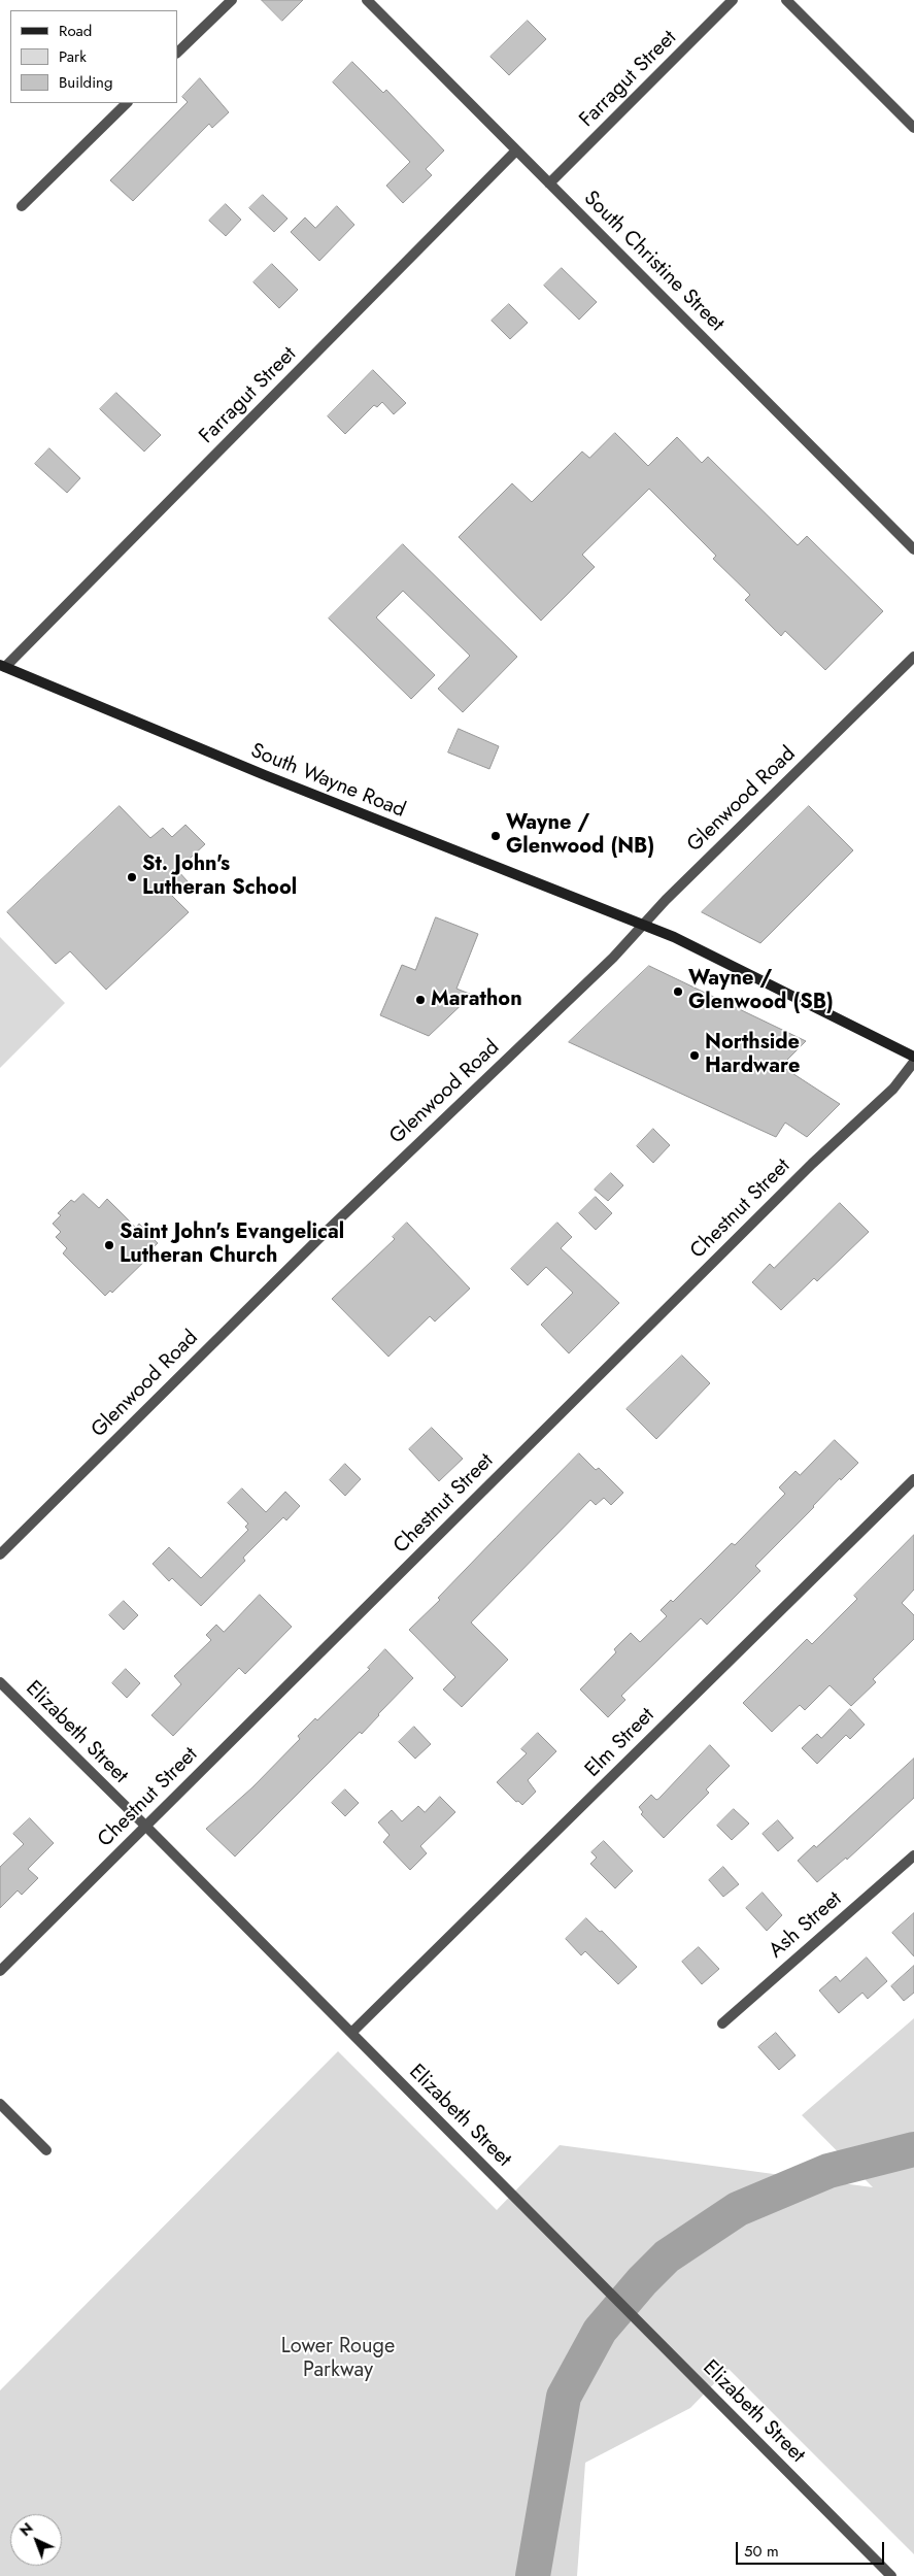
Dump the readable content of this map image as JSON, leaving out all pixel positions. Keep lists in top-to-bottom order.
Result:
{
  "streets": {
    "main road": ["South Wayne Road"],
    "street": [
      "Farragut Street",
      "South Christine Street",
      "Glenwood Road",
      "Chestnut Street",
      "Elizabeth Street",
      "Elm Street",
      "Ash Street"
    ]
  },
  "crossings": [
    ["Farragut Street", "South Christine Street"],
    ["Farragut Street", "South Wayne Road"],
    ["South Wayne Road", "Glenwood Road"],
    ["Chestnut Street", "Elizabeth Street"],
    ["Elizabeth Street", "Elm Street"]
  ],
  "parks": ["Lower Rouge Parkway"],
  "places": [
    "Wayne / Glenwood (NB)",
    "St. John's Lutheran School",
    "Wayne / Glenwood (SB)",
    "Marathon",
    "Northside Hardware",
    "Saint John's Evangelical Lutheran Church"
  ],
  "legend": ["Road", "Park", "Building"],
  "scale_bar": "50 m",
  "north": "top left"
}
